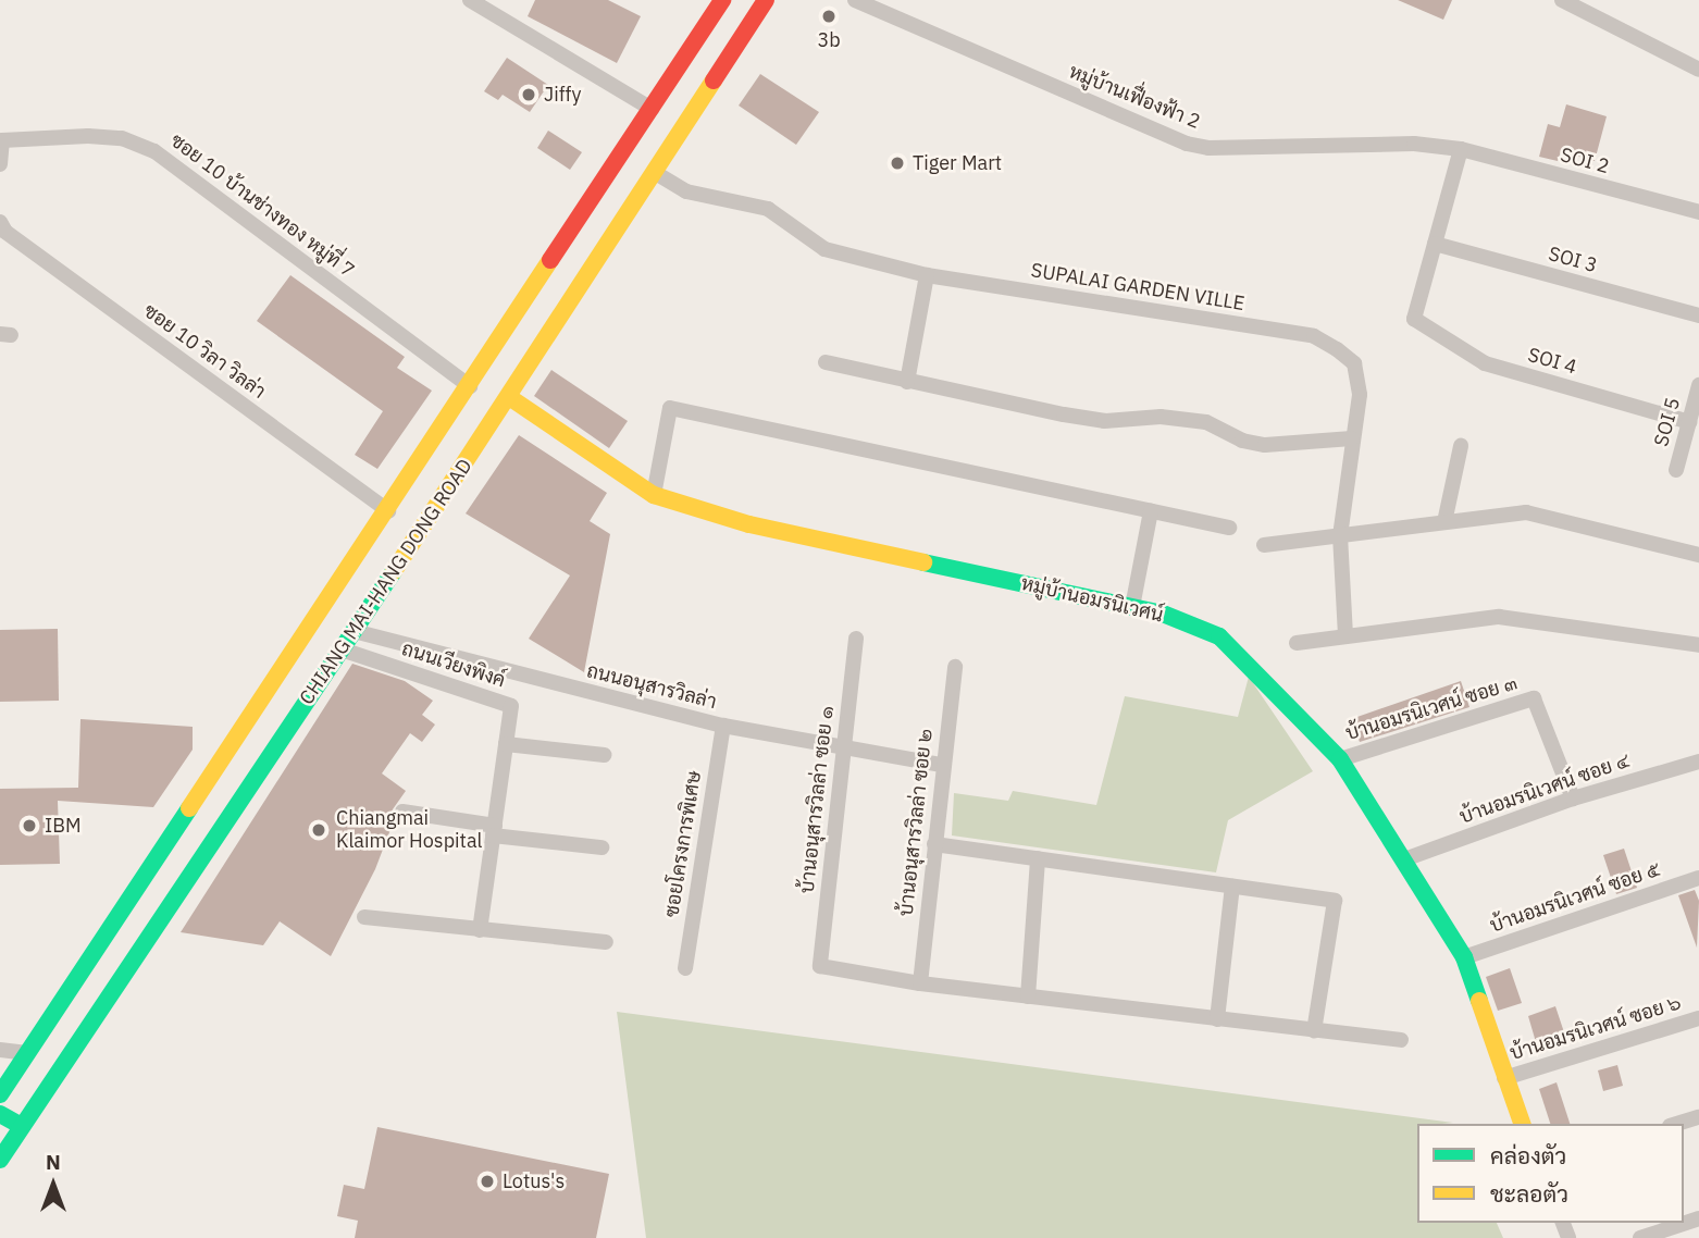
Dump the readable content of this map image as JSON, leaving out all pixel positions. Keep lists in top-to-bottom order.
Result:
{
  "streets": {
    "main road": ["CHIANG MAI-HANG DONG ROAD", "หมู่บ้านอมรนิเวศน์"],
    "street": [
      "หมู่บ้านเฟื่องฟ้า 2",
      "SOI 2",
      "ซอย 10 บ้านช่างทอง หมู่ที่ 7",
      "SOI 3",
      "SUPALAI GARDEN VILLE",
      "ซอย 10 วิลา วิลล่า",
      "SOI 4",
      "SOI 5",
      "ถนนเวียงพิงค์",
      "ถนนอนุสารวิลล่า",
      "บ้านอมรนิเวศน์ ซอย ๓",
      "บ้านอมรนิเวศน์ ซอย ๔",
      "บ้านอนุสารวิลล่า ซอย ๑",
      "บ้านอนุสารวิลล่า ซอย ๒",
      "ซอยโครงการพิเศษ",
      "บ้านอมรนิเวศน์ ซอย ๕",
      "บ้านอมรนิเวศน์ ซอย ๖"
    ]
  },
  "crossings": [
    ["หมู่บ้านเฟื่องฟ้า 2", "SOI 2"],
    ["ซอย 10 บ้านช่างทอง หมู่ที่ 7", "CHIANG MAI-HANG DONG ROAD"],
    ["SOI 3", "SOI 4"],
    ["SUPALAI GARDEN VILLE", "CHIANG MAI-HANG DONG ROAD"],
    ["ซอย 10 วิลา วิลล่า", "CHIANG MAI-HANG DONG ROAD"],
    ["SOI 4", "SOI 5"],
    ["CHIANG MAI-HANG DONG ROAD", "หมู่บ้านอมรนิเวศน์"],
    ["CHIANG MAI-HANG DONG ROAD", "ถนนเวียงพิงค์"],
    ["CHIANG MAI-HANG DONG ROAD", "ถนนอนุสารวิลล่า"],
    ["หมู่บ้านอมรนิเวศน์", "บ้านอมรนิเวศน์ ซอย ๓"],
    ["หมู่บ้านอมรนิเวศน์", "บ้านอมรนิเวศน์ ซอย ๔"],
    ["หมู่บ้านอมรนิเวศน์", "บ้านอมรนิเวศน์ ซอย ๕"],
    ["หมู่บ้านอมรนิเวศน์", "บ้านอมรนิเวศน์ ซอย ๖"],
    ["ถนนอนุสารวิลล่า", "บ้านอนุสารวิลล่า ซอย ๑"],
    ["ถนนอนุสารวิลล่า", "บ้านอนุสารวิลล่า ซอย ๒"],
    ["ถนนอนุสารวิลล่า", "ซอยโครงการพิเศษ"],
    ["บ้านอมรนิเวศน์ ซอย ๓", "บ้านอมรนิเวศน์ ซอย ๔"],
    ["บ้านอนุสารวิลล่า ซอย ๑", "บ้านอนุสารวิลล่า ซอย ๒"]
  ],
  "places": [
    "3b",
    "Jiffy",
    "Tiger Mart",
    "IBM",
    "Chiangmai Klaimor Hospital",
    "Lotus's"
  ],
  "legend": ["คล่องตัว", "ชะลอตัว"],
  "north": "top"
}
